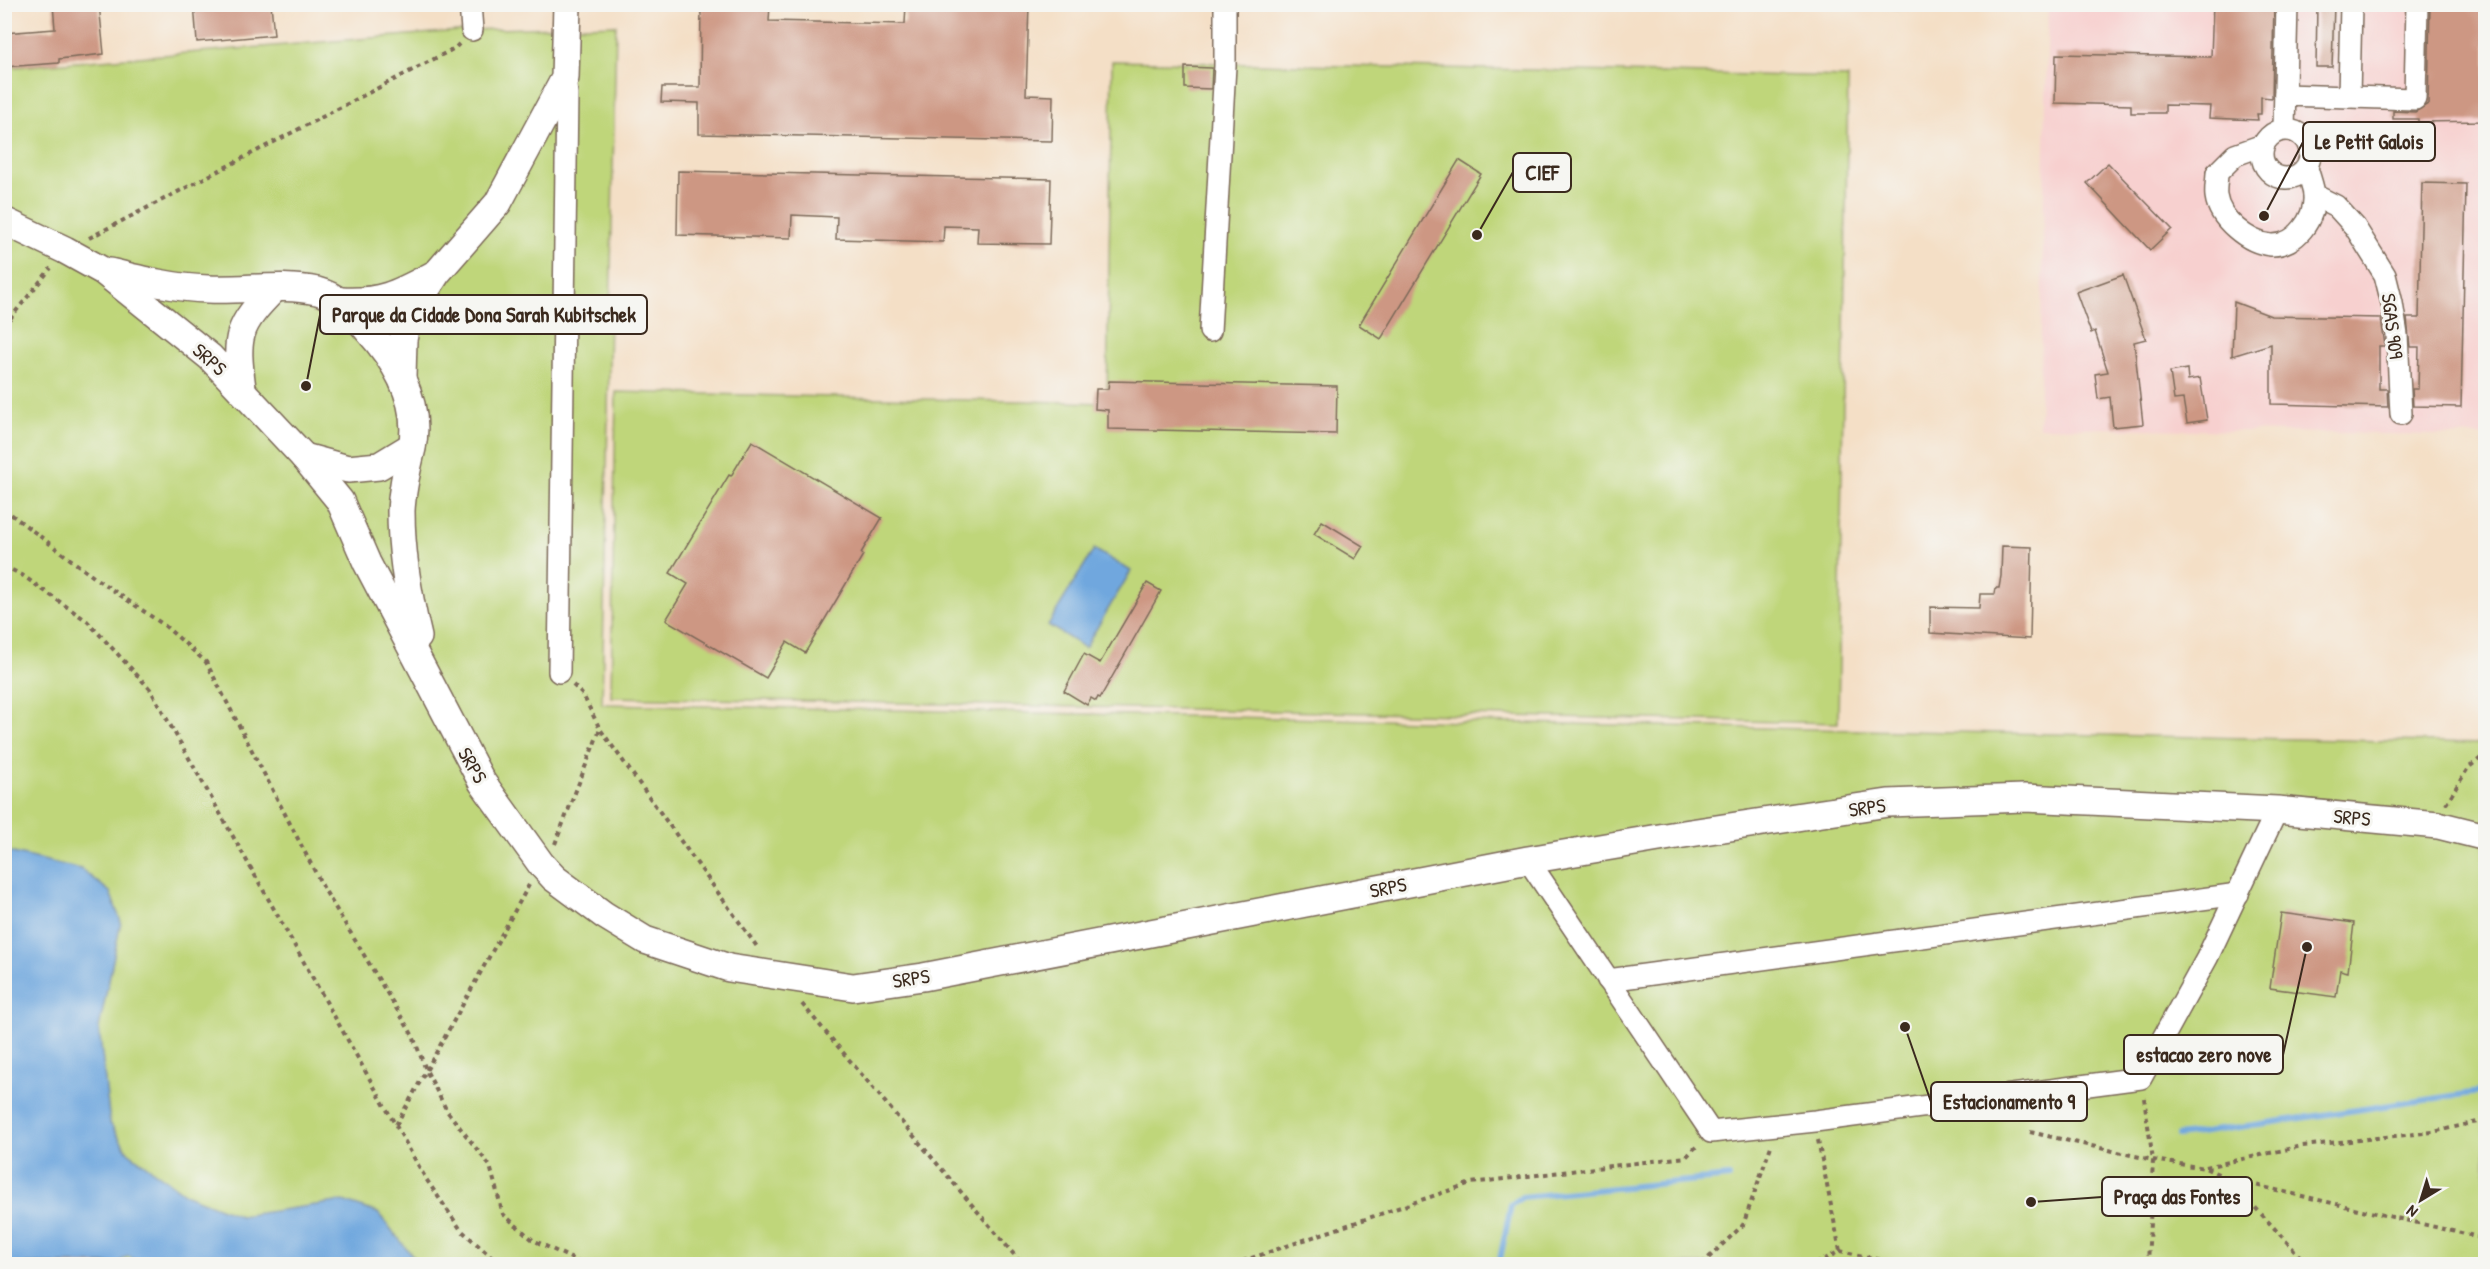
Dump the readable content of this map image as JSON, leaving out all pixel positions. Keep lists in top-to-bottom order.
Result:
{
  "streets": {
    "main road": ["SRPS"],
    "lane": ["SGAS 909"]
  },
  "places": [
    "Le Petit Galois",
    "CIEF",
    "Parque da Cidade Dona Sarah Kubitschek",
    "estacao zero nove",
    "Estacionamento 9",
    "Praça das Fontes"
  ],
  "north": "bottom left"
}
